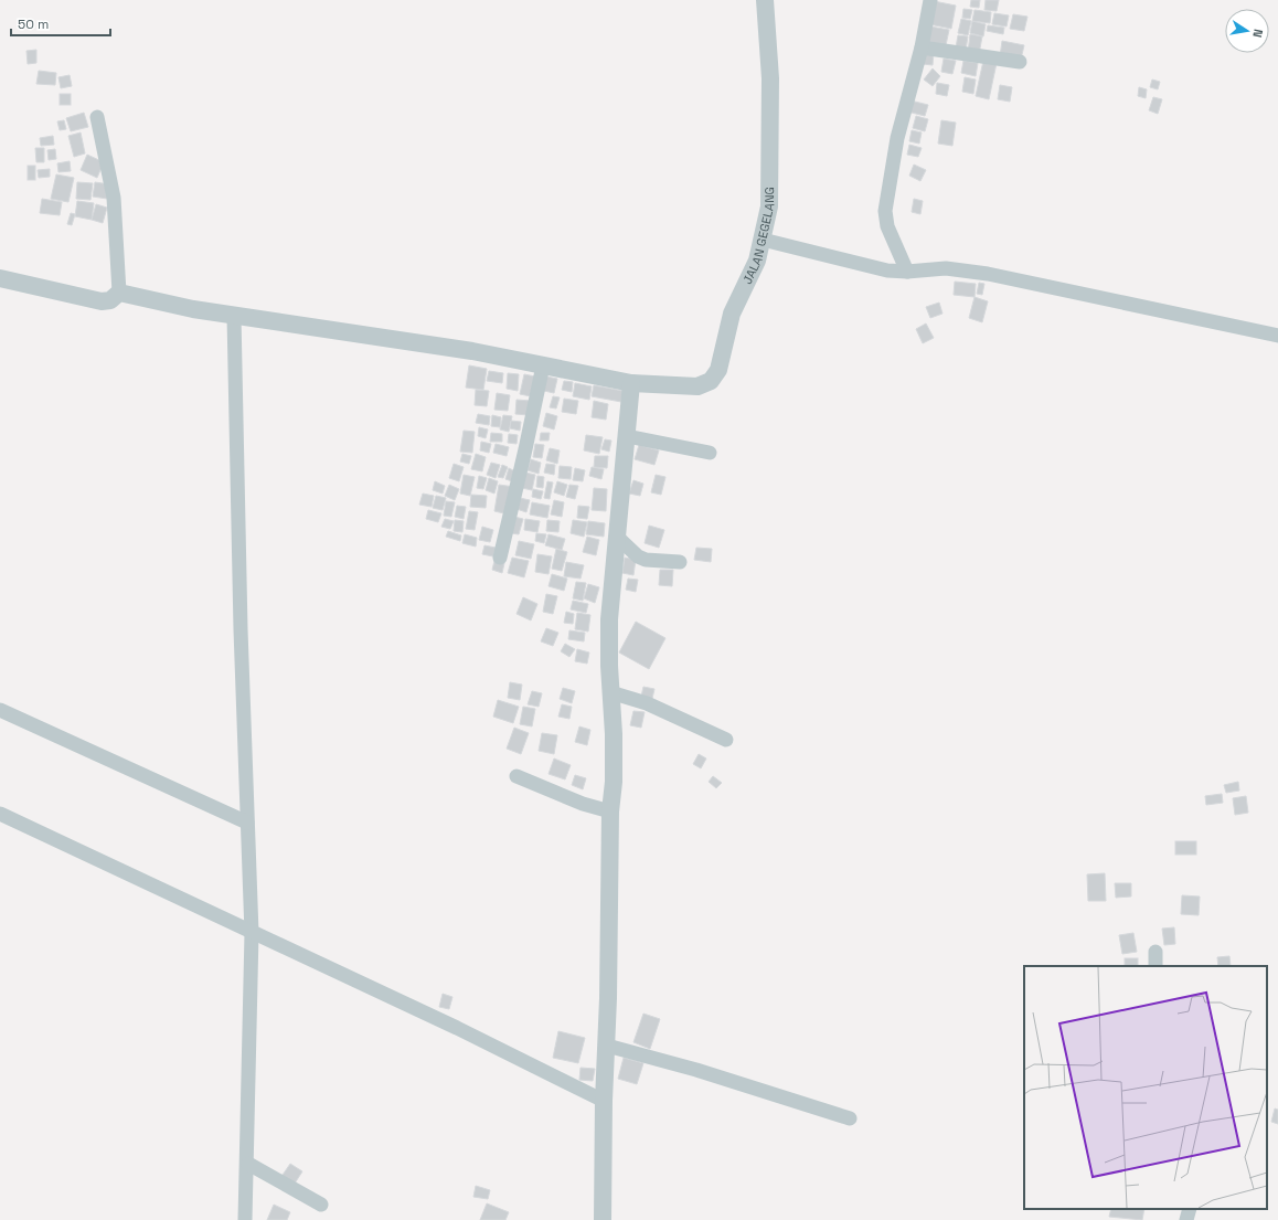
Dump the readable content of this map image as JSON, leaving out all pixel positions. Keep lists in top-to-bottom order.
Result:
{
  "streets": {
    "street": ["JALAN GEGELANG"]
  },
  "scale_bar": "50 m",
  "north": "right"
}
